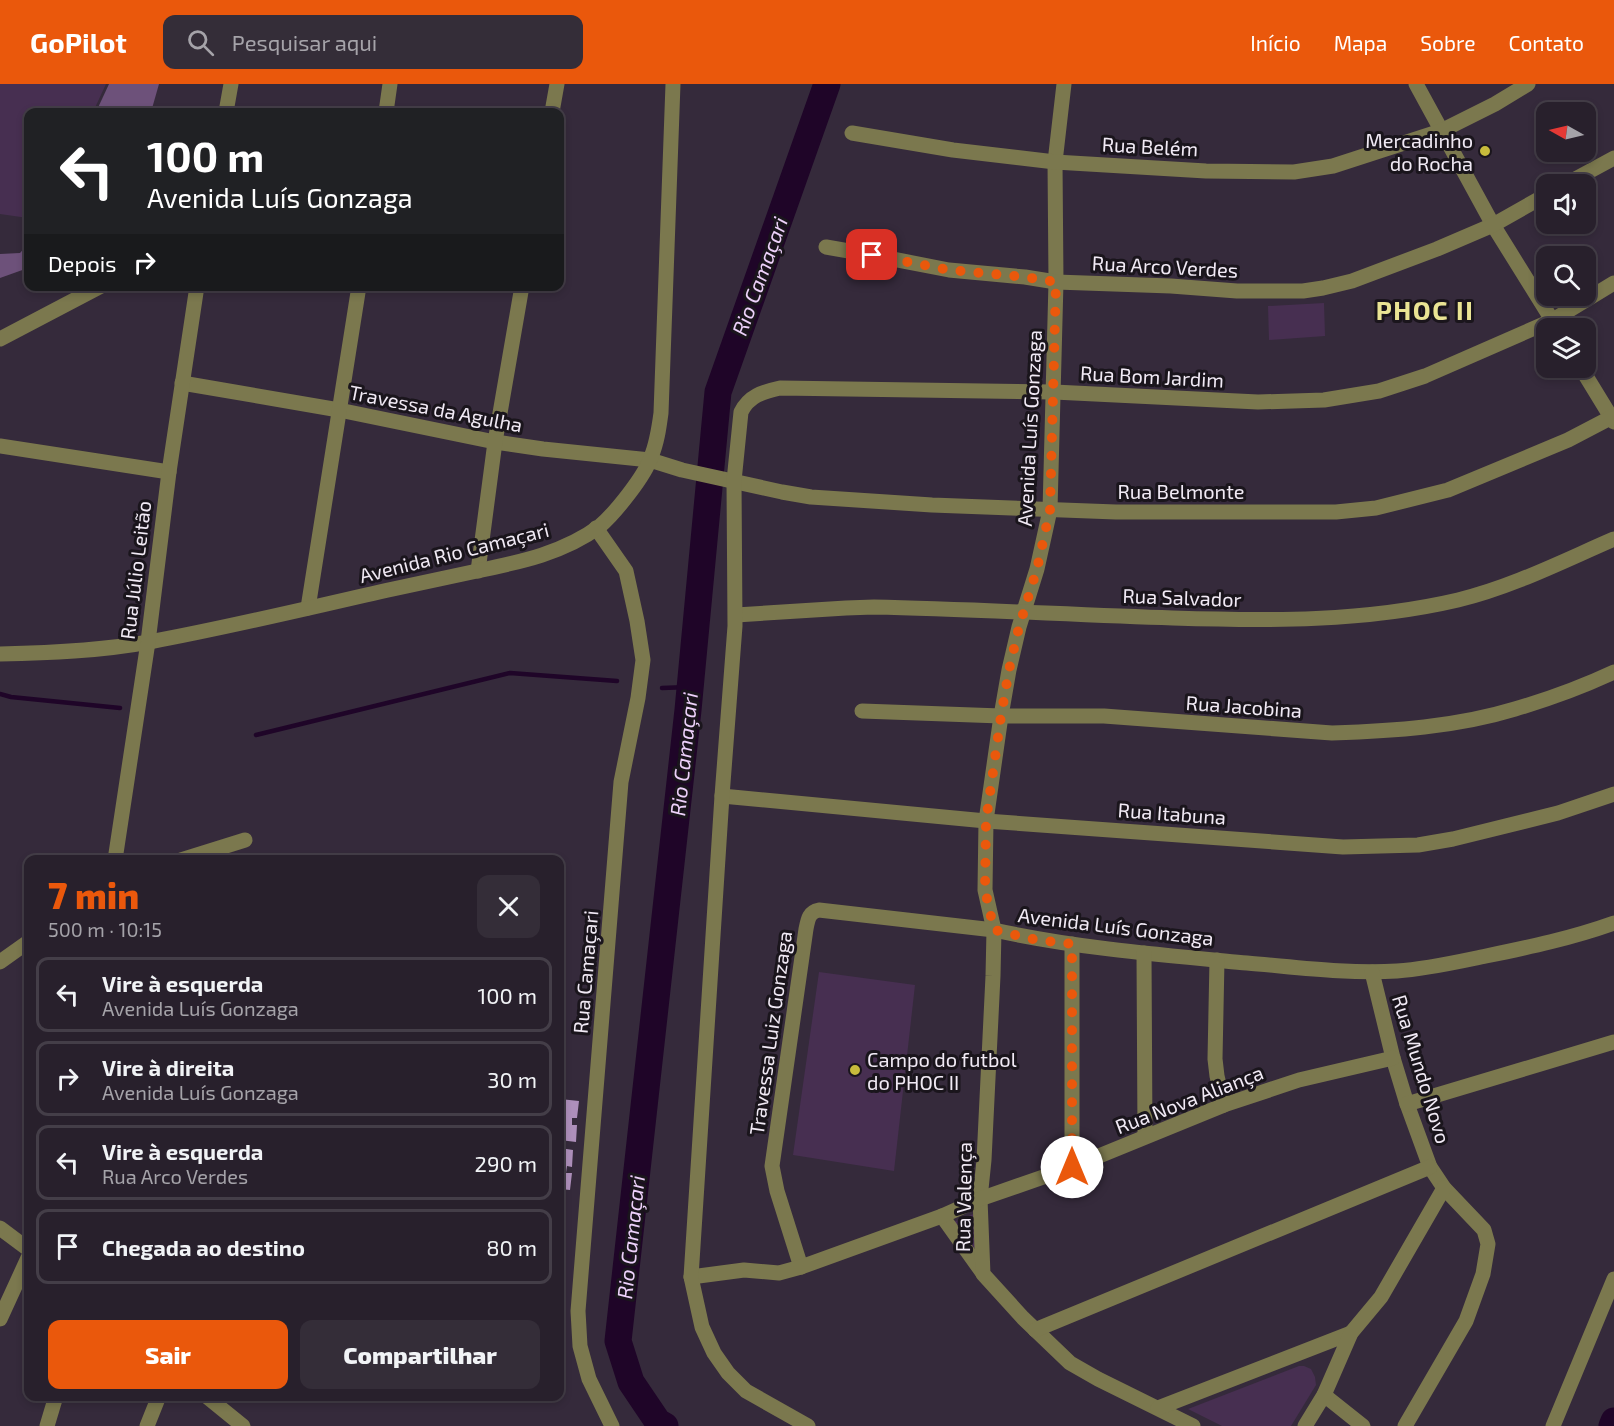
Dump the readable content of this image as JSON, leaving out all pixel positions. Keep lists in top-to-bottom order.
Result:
{
  "streets": {
    "street": [
      "Rua Belém",
      "Rua Arco Verdes",
      "Rua Bom Jardim",
      "Travessa da Agulha",
      "Avenida Luís Gonzaga",
      "Rua Belmonte",
      "Avenida Rio Camaçari",
      "Rua Júlio Leitão",
      "Rua Salvador",
      "Rua Jacobina",
      "Rua Itabuna",
      "Rua Camaçari",
      "Travessa Luiz Gonzaga",
      "Rua Mundo Novo",
      "Rua Nova Aliança",
      "Rua Valença"
    ]
  },
  "crossings": [
    ["Rua Belém", "Avenida Luís Gonzaga"],
    ["Rua Arco Verdes", "Avenida Luís Gonzaga"],
    ["Rua Bom Jardim", "Travessa da Agulha"],
    ["Rua Bom Jardim", "Avenida Luís Gonzaga"],
    ["Rua Bom Jardim", "Rua Belmonte"],
    ["Rua Bom Jardim", "Rua Salvador"],
    ["Rua Bom Jardim", "Rua Itabuna"],
    ["Rua Bom Jardim", "Rua Nova Aliança"],
    ["Travessa da Agulha", "Rua Belmonte"],
    ["Travessa da Agulha", "Avenida Rio Camaçari"],
    ["Travessa da Agulha", "Rua Júlio Leitão"],
    ["Avenida Luís Gonzaga", "Rua Belmonte"],
    ["Avenida Luís Gonzaga", "Rua Salvador"],
    ["Avenida Luís Gonzaga", "Rua Jacobina"],
    ["Avenida Luís Gonzaga", "Rua Itabuna"],
    ["Avenida Luís Gonzaga", "Travessa Luiz Gonzaga"],
    ["Avenida Luís Gonzaga", "Rua Mundo Novo"],
    ["Avenida Luís Gonzaga", "Rua Valença"],
    ["Avenida Rio Camaçari", "Rua Júlio Leitão"],
    ["Avenida Rio Camaçari", "Rua Camaçari"],
    ["Travessa Luiz Gonzaga", "Rua Nova Aliança"],
    ["Travessa Luiz Gonzaga", "Rua Valença"],
    ["Rua Mundo Novo", "Rua Nova Aliança"],
    ["Rua Nova Aliança", "Rua Valença"]
  ],
  "districts": ["PHOC II"],
  "water": ["Rio Camaçari"],
  "places": ["Mercadinho do Rocha", "Campo do futbol do PHOC II"],
  "north": "left",
  "page": {
    "header": "GoPilot",
    "search": "Pesquisar aqui",
    "nav": [
      "Início",
      "Mapa",
      "Sobre",
      "Contato"
    ],
    "turn": ["100 m", "Avenida Luís Gonzaga"],
    "then": "Depois",
    "heading": ["7 min", "500 m · 10:15"],
    "list": [
      {
        "name": "Vire à esquerda",
        "note": "Avenida Luís Gonzaga",
        "value": "100 m"
      },
      {
        "name": "Vire à direita",
        "note": "Avenida Luís Gonzaga",
        "value": "30 m"
      },
      {
        "name": "Vire à esquerda",
        "note": "Rua Arco Verdes",
        "value": "290 m"
      },
      {
        "name": "Chegada ao destino",
        "value": "80 m"
      }
    ],
    "buttons": ["Sair", "Compartilhar"]
  }
}
